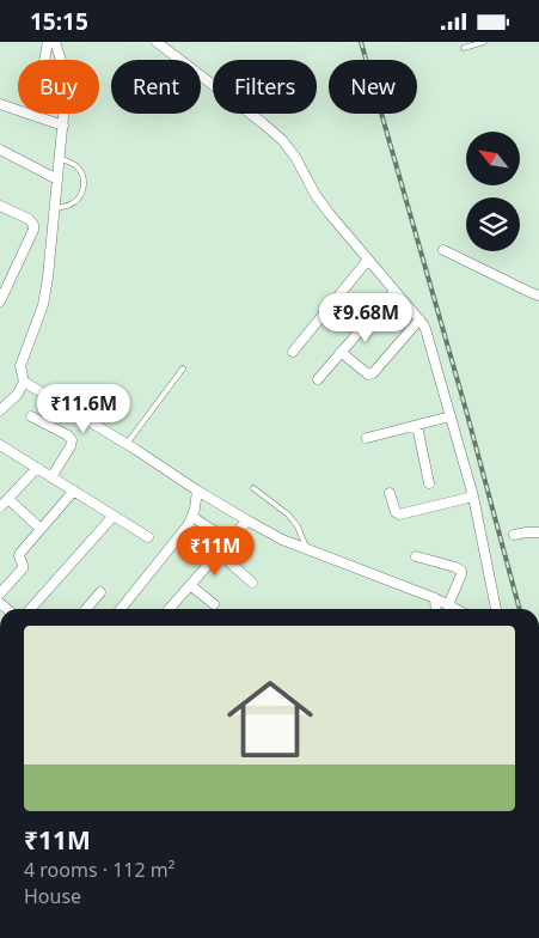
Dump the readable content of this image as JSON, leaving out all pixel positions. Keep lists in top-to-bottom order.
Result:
{
  "north": "top left",
  "page": {
    "status": "15:15",
    "chip": [
      "Buy",
      "Rent",
      "Filters",
      "New"
    ],
    "price": ["₹9.68M", "₹11.6M", "₹11M"],
    "list": [
      {
        "name": "₹11M",
        "note": "4 rooms · 112 m² · House"
      }
    ]
  }
}
